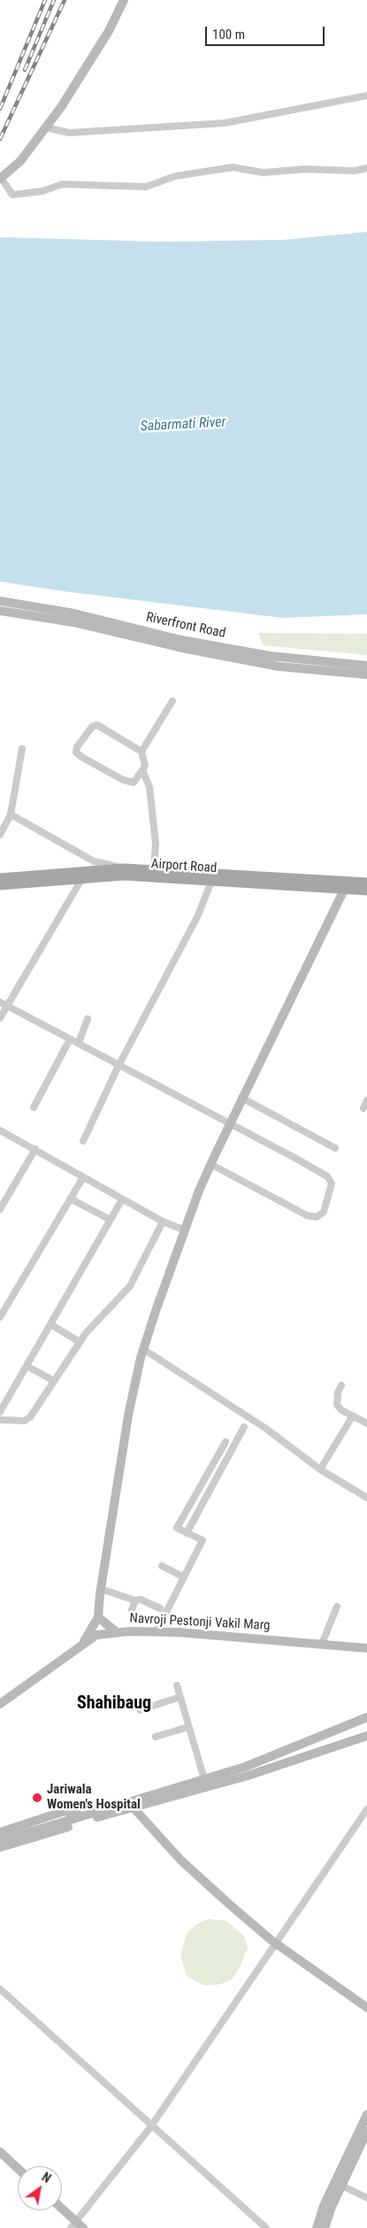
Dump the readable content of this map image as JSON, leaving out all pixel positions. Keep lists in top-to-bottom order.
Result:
{
  "streets": {
    "main road": ["Riverfront Road", "Airport Road", "Navroji Pestonji Vakil Marg"]
  },
  "districts": ["Shahibaug"],
  "water": ["Sabarmati River"],
  "places": ["Jariwala Women's Hospital"],
  "scale_bar": "100 m",
  "north": "top right"
}
